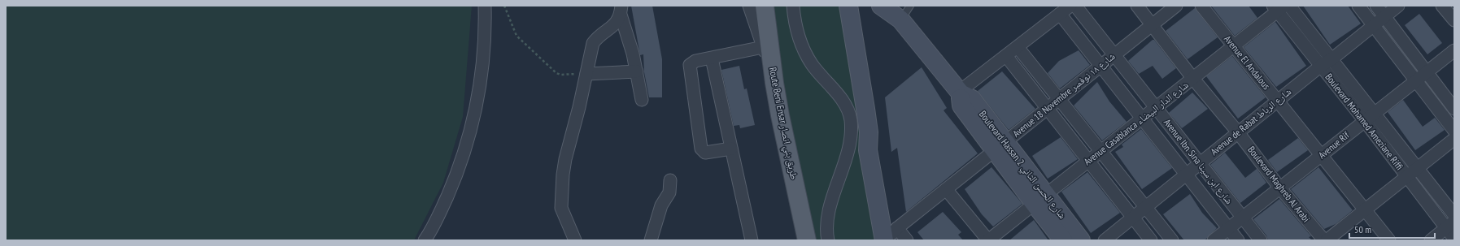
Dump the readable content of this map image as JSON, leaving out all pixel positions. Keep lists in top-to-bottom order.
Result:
{
  "streets": {
    "main road": ["Route Beni Ensar طريق بني انصار"],
    "street": [
      "Avenue El Andalous",
      "Avenue 18 Novembre شارع ١٨ نوفمبر",
      "Avenue de Rabat شارع الرباط",
      "Boulevard Mohamed Ameziane Riffi",
      "Avenue Casablanca شارع الدار البيضاء",
      "Avenue Rif",
      "Avenue Ibn Sina شارع ابن سينا",
      "Boulevard Hassan 2 شارع الحسن الثاني",
      "Boulevard Maghreb Al Arabi"
    ]
  },
  "crossings": [
    ["Avenue El Andalous", "Avenue de Rabat شارع الرباط"],
    ["Avenue El Andalous", "Avenue Casablanca شارع الدار البيضاء"],
    ["Avenue El Andalous", "Avenue Rif"],
    ["Avenue 18 Novembre شارع ١٨ نوفمبر", "Avenue Ibn Sina شارع ابن سينا"],
    ["Avenue 18 Novembre شارع ١٨ نوفمبر", "Boulevard Hassan 2 شارع الحسن الثاني"],
    ["Avenue 18 Novembre شارع ١٨ نوفمبر", "Boulevard Maghreb Al Arabi"],
    ["Avenue de Rabat شارع الرباط", "Boulevard Mohamed Ameziane Riffi"],
    ["Avenue de Rabat شارع الرباط", "Avenue Ibn Sina شارع ابن سينا"],
    ["Avenue de Rabat شارع الرباط", "Boulevard Maghreb Al Arabi"],
    ["Boulevard Mohamed Ameziane Riffi", "Avenue Casablanca شارع الدار البيضاء"],
    ["Boulevard Mohamed Ameziane Riffi", "Avenue Rif"],
    ["Avenue Casablanca شارع الدار البيضاء", "Avenue Ibn Sina شارع ابن سينا"],
    ["Avenue Casablanca شارع الدار البيضاء", "Boulevard Hassan 2 شارع الحسن الثاني"],
    ["Avenue Casablanca شارع الدار البيضاء", "Boulevard Maghreb Al Arabi"],
    ["Avenue Rif", "Avenue Ibn Sina شارع ابن سينا"],
    ["Avenue Rif", "Boulevard Maghreb Al Arabi"]
  ],
  "scale_bar": "50 m"
}
